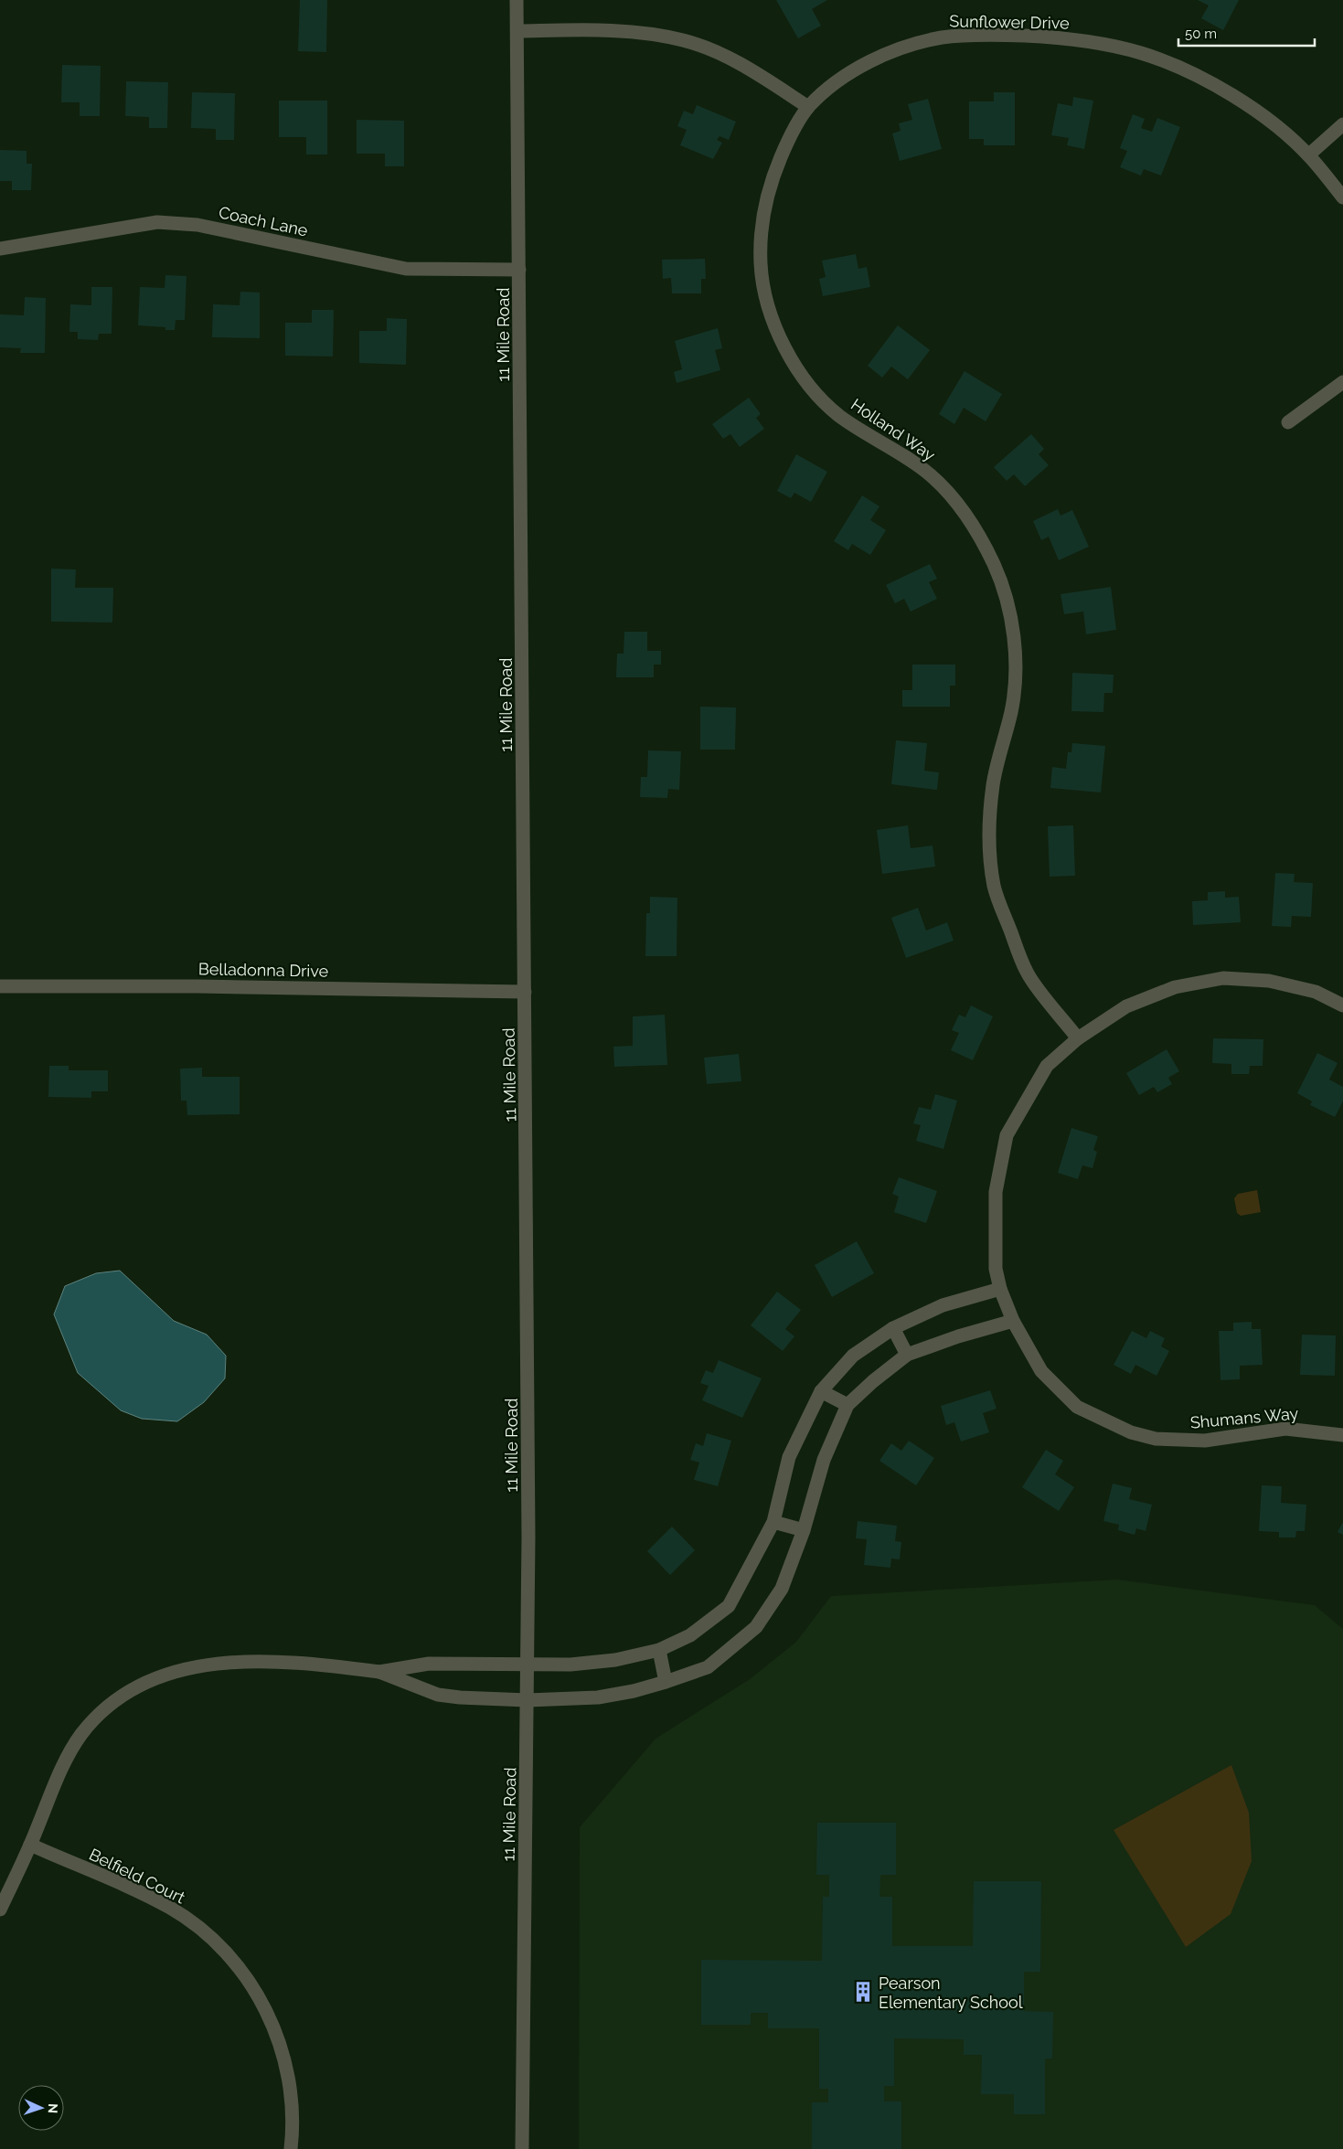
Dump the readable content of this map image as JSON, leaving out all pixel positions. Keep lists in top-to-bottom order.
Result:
{
  "streets": {
    "street": [
      "Sunflower Drive",
      "Coach Lane",
      "11 Mile Road",
      "Holland Way",
      "Belladonna Drive",
      "Shumans Way",
      "Belfield Court"
    ]
  },
  "crossings": [
    ["Sunflower Drive", "Holland Way"],
    ["Coach Lane", "11 Mile Road"],
    ["11 Mile Road", "Belladonna Drive"],
    ["Holland Way", "Shumans Way"]
  ],
  "places": {
    "building": ["Pearson Elementary School"]
  },
  "scale_bar": "50 m",
  "north": "right"
}
